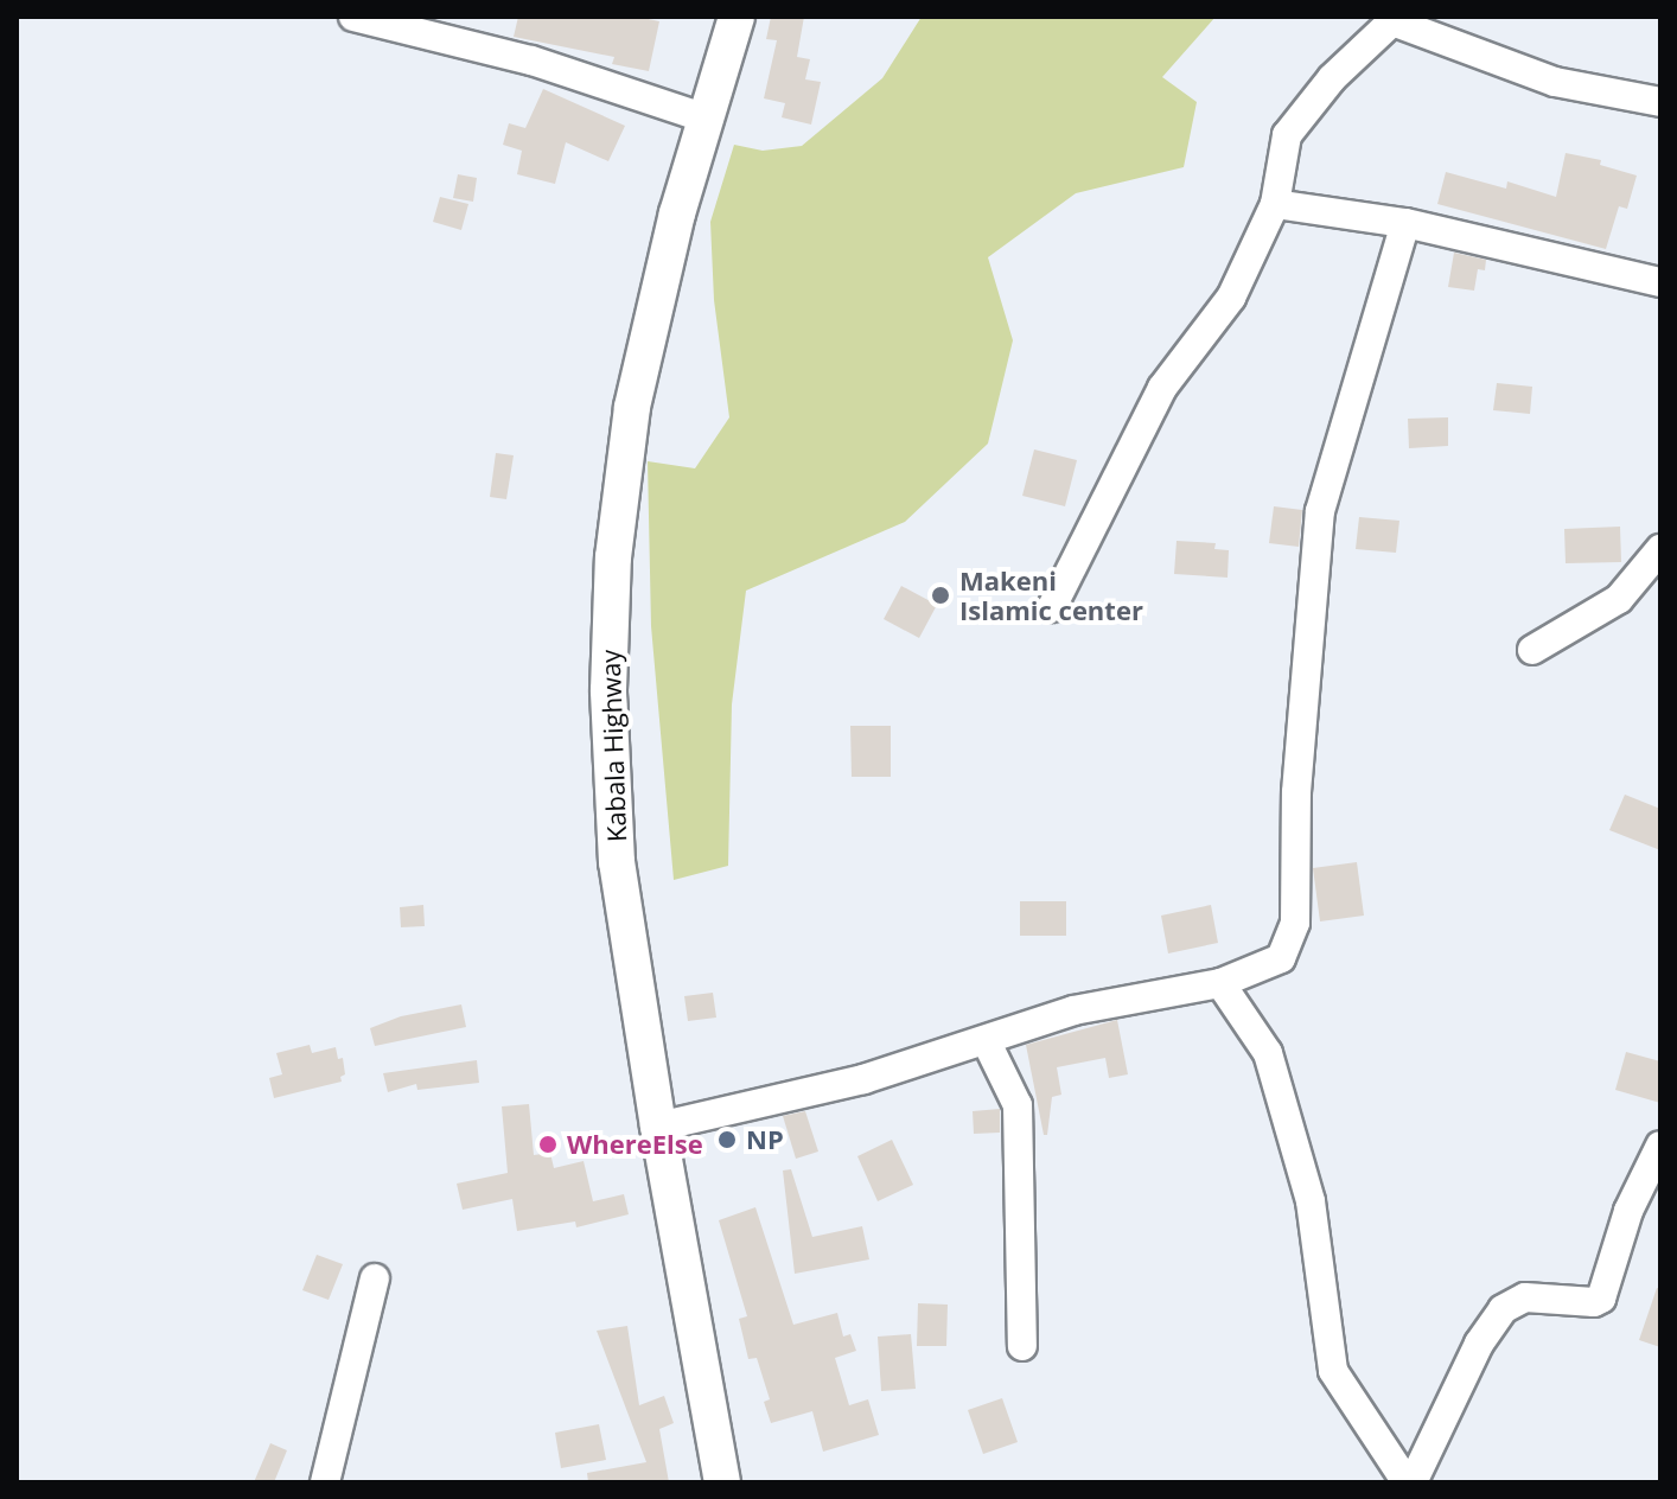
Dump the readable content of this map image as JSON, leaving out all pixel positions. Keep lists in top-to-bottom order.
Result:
{
  "streets": {
    "main road": ["Kabala Highway"]
  },
  "places": ["Makeni Islamic center", "NP", "WhereElse"]
}
